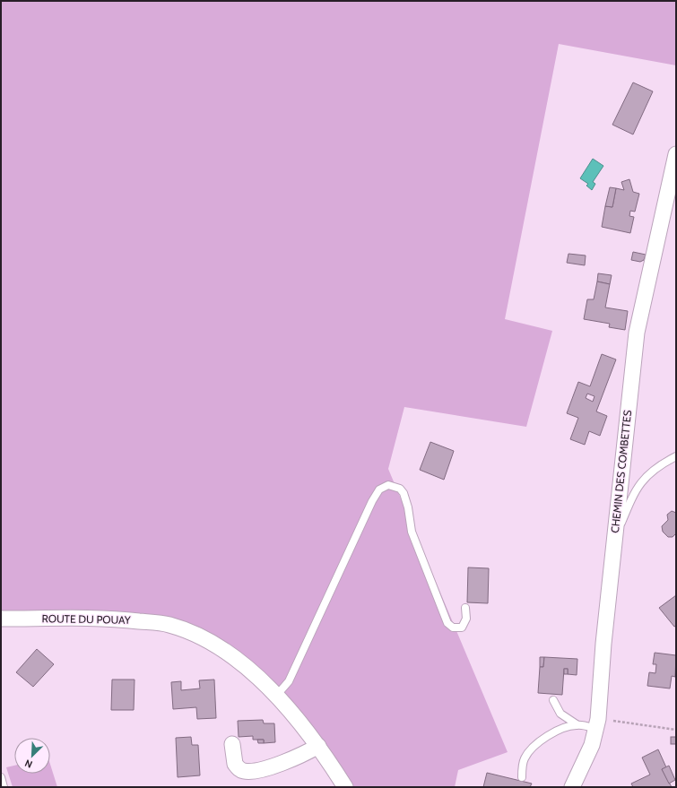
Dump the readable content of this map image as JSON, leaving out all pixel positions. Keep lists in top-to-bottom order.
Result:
{
  "streets": {
    "street": ["CHEMIN DES COMBETTES", "ROUTE DU POUAY"]
  },
  "north": "bottom left"
}
